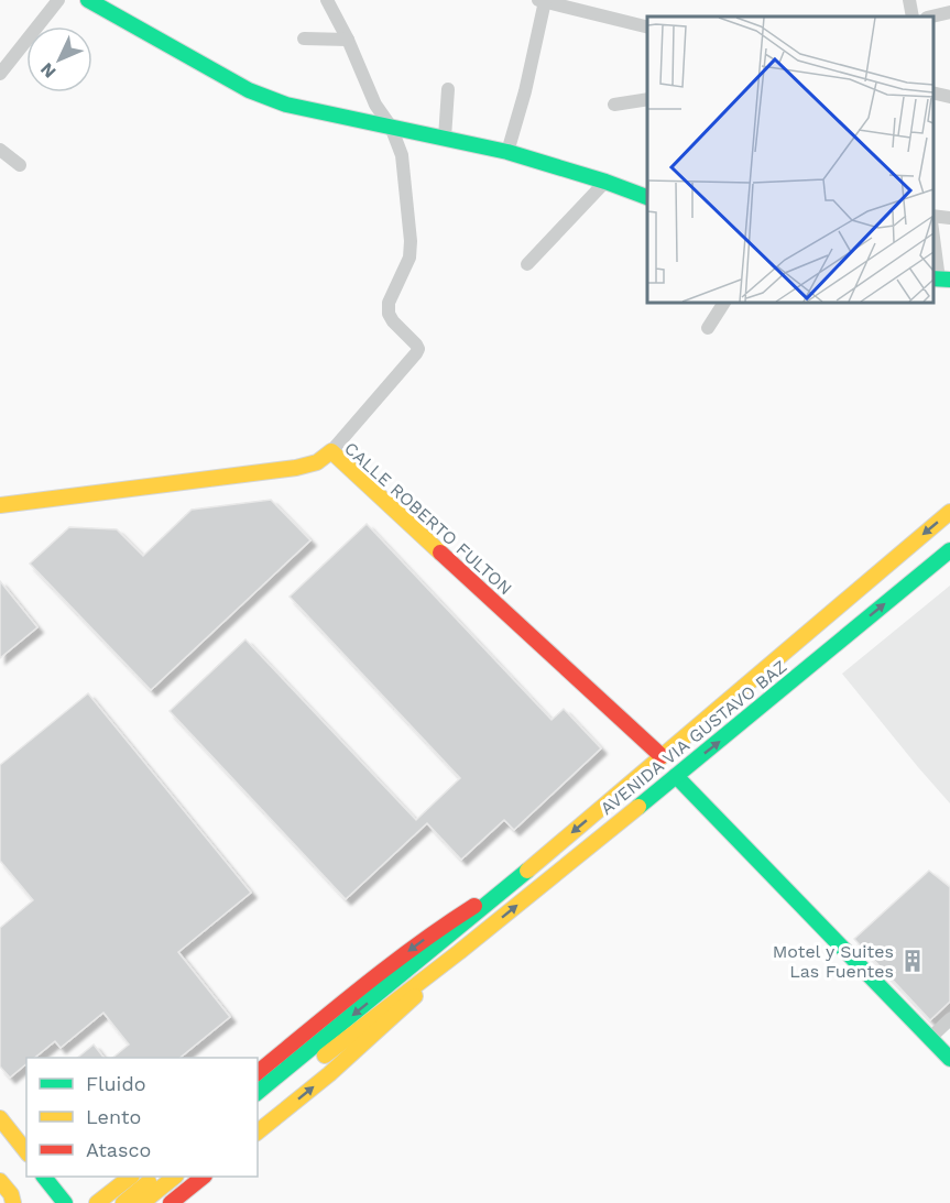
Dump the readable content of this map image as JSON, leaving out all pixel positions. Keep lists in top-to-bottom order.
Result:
{
  "streets": {
    "main road": ["CALLE ROBERTO FULTON", "AVENIDA VIA GUSTAVO BAZ"]
  },
  "crossings": [
    ["CALLE ROBERTO FULTON", "AVENIDA VIA GUSTAVO BAZ"]
  ],
  "places": {
    "building": ["Motel y Suites Las Fuentes"]
  },
  "legend": ["Fluido", "Lento", "Atasco"],
  "north": "bottom left"
}
